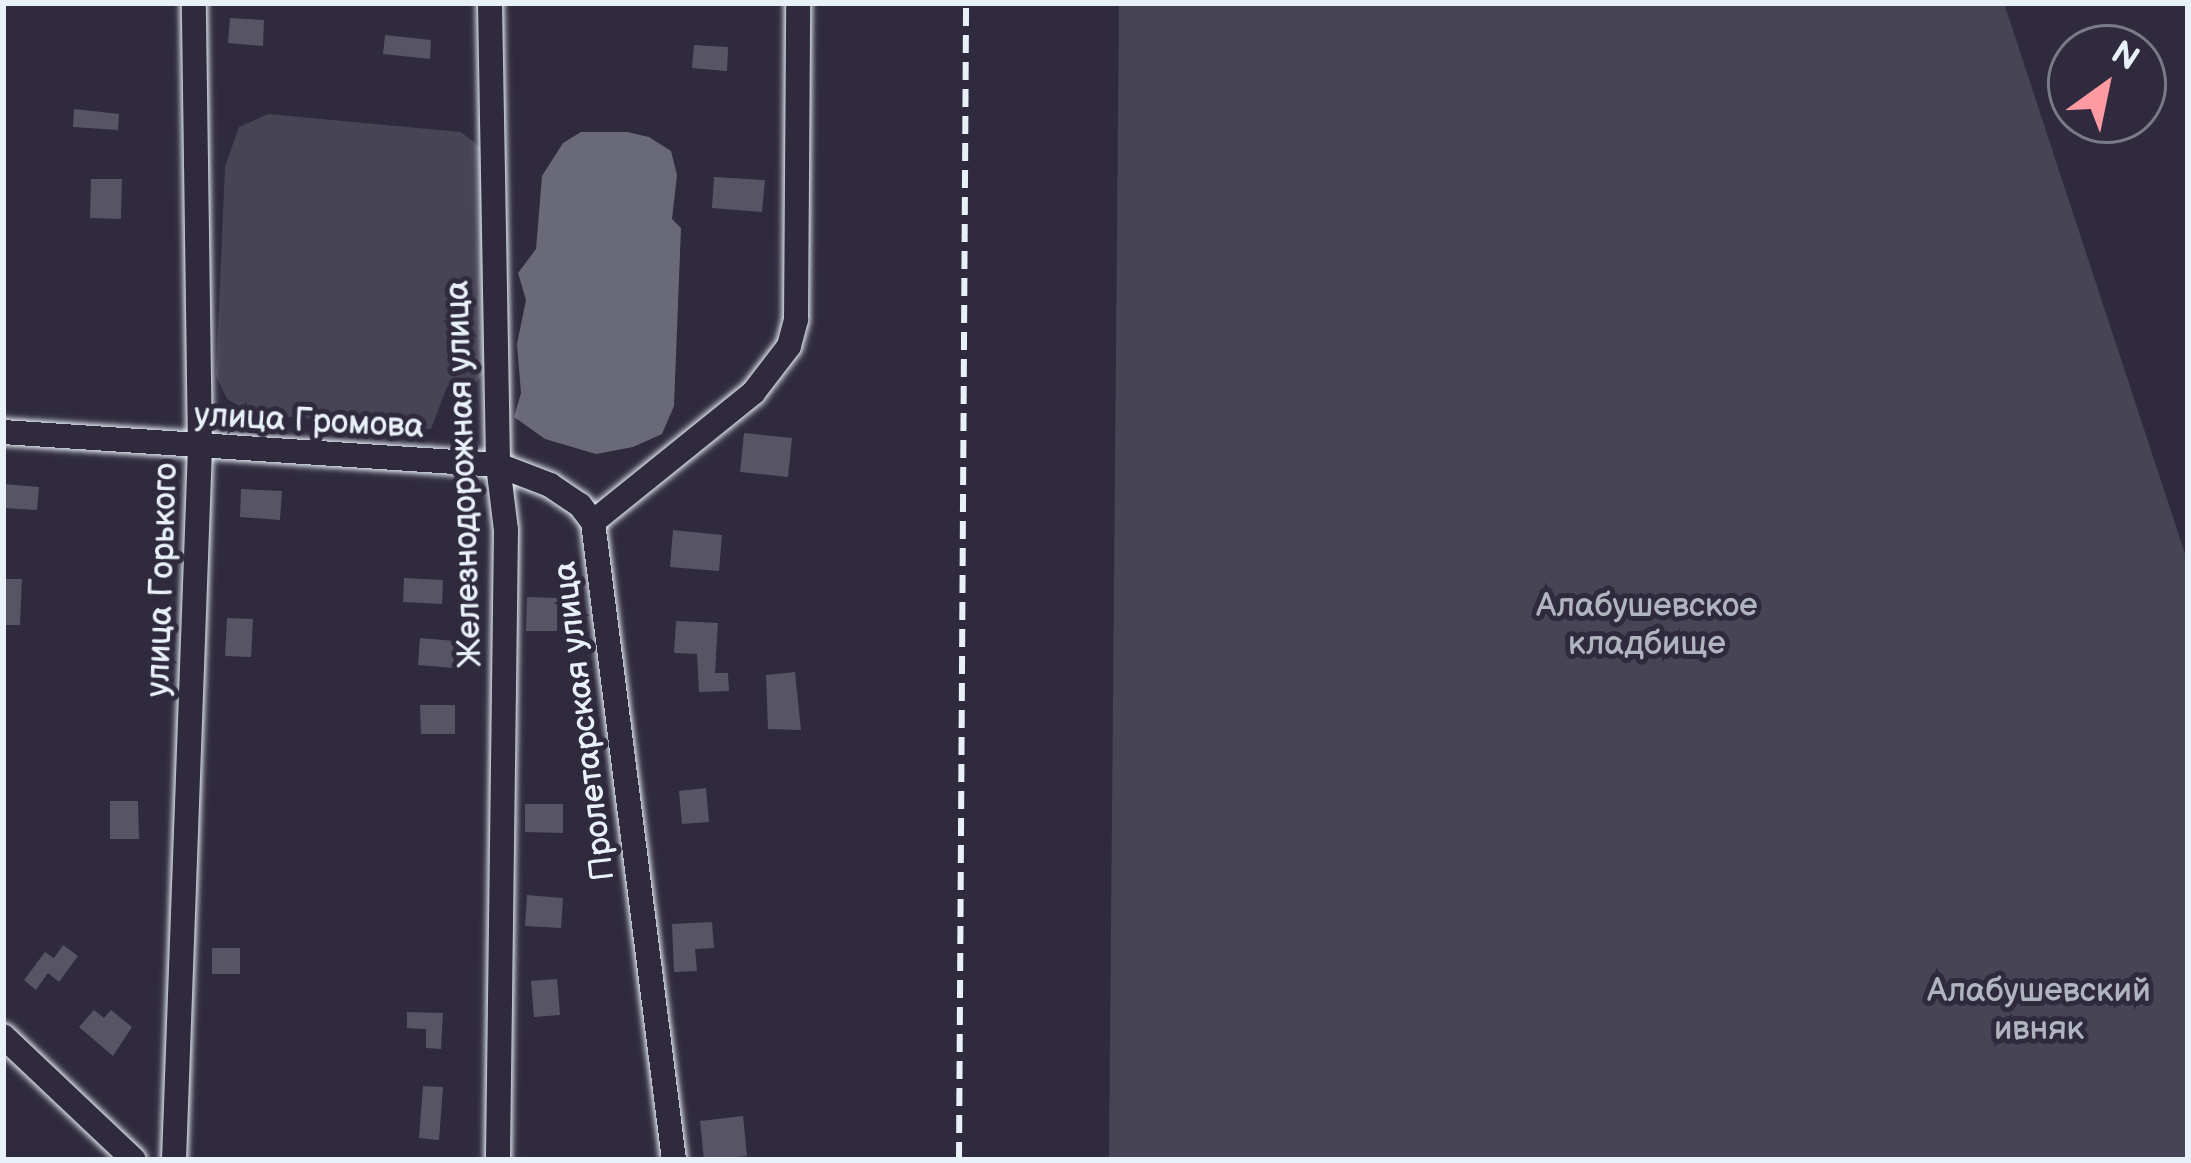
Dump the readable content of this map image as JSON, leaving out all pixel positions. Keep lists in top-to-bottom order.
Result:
{
  "streets": {
    "street": [
      "улица Громова",
      "Железнодорожная улица",
      "улица Горького",
      "Пролетарская улица"
    ]
  },
  "crossings": [
    ["улица Громова", "Железнодорожная улица"],
    ["улица Громова", "улица Горького"],
    ["улица Громова", "Пролетарская улица"]
  ],
  "parks": ["Алабушевское кладбище", "Алабушевский ивняк"],
  "north": "top right"
}
